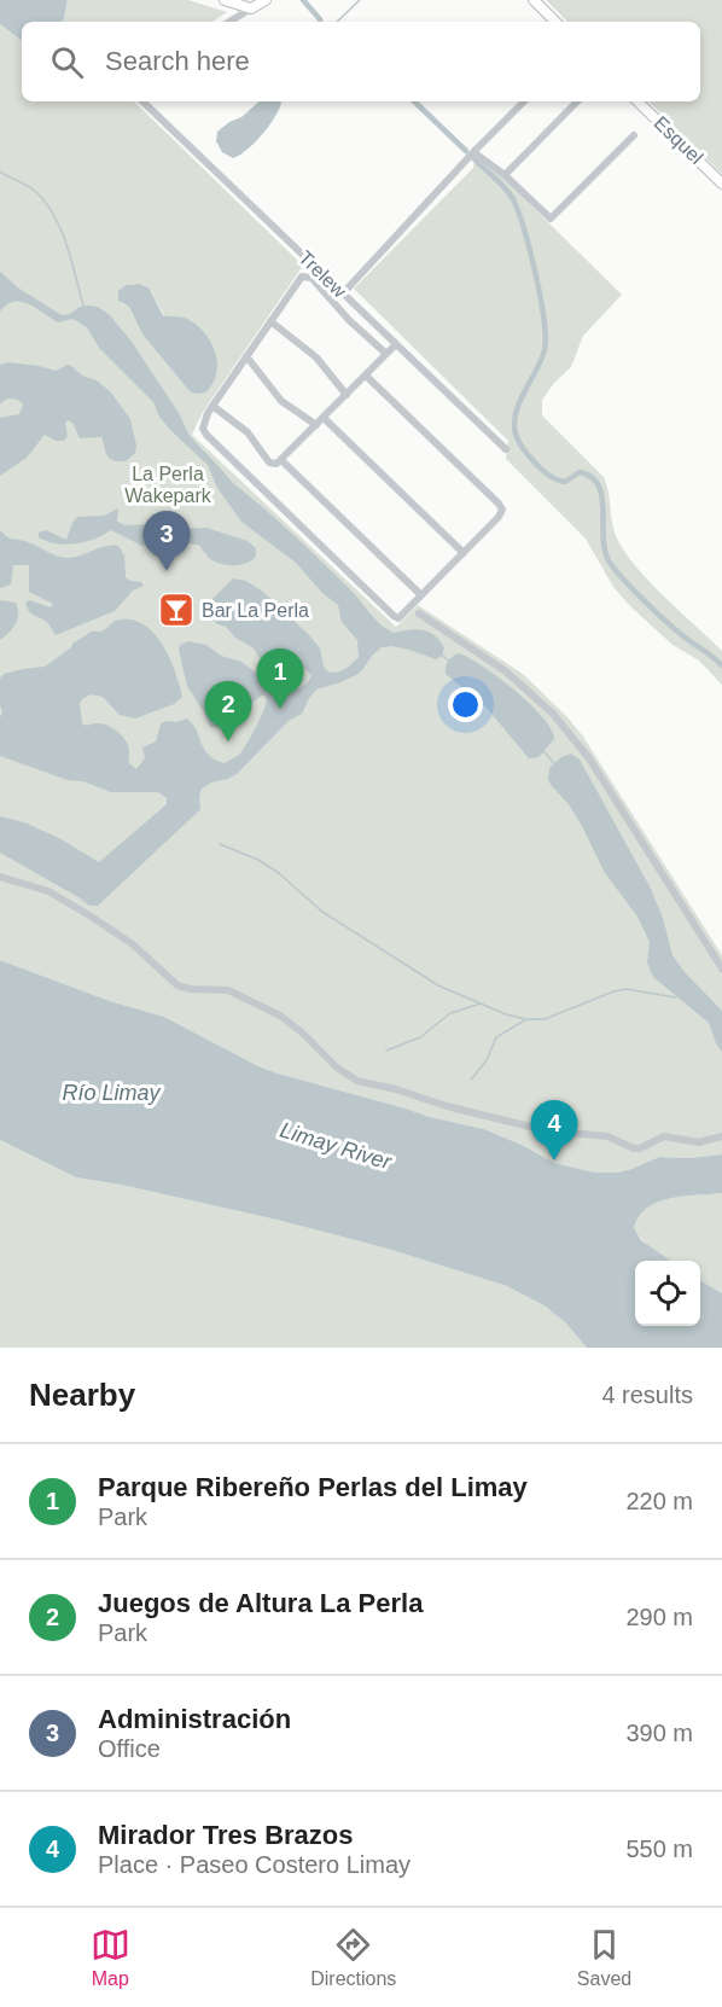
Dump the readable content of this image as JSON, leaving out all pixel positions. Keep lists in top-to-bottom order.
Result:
{
  "streets": {
    "main road": ["Esquel"],
    "street": ["Trelew"]
  },
  "water": ["Río Limay", "Limay River"],
  "parks": ["La Perla Wakepark"],
  "places": {
    "bar": ["Bar La Perla"]
  },
  "page": {
    "search": "Search here",
    "pins": [
      "3",
      "1",
      "2",
      "4"
    ],
    "heading": ["Nearby", "4 results"],
    "list": [
      {
        "mark": "1",
        "name": "Parque Ribereño Perlas del Limay",
        "note": "Park",
        "value": "220 m"
      },
      {
        "mark": "2",
        "name": "Juegos de Altura La Perla",
        "note": "Park",
        "value": "290 m"
      },
      {
        "mark": "3",
        "name": "Administración",
        "note": "Office",
        "value": "390 m"
      },
      {
        "mark": "4",
        "name": "Mirador Tres Brazos",
        "note": "Place · Paseo Costero Limay",
        "value": "550 m"
      }
    ],
    "nav": ["Map", "Directions", "Saved"]
  }
}
